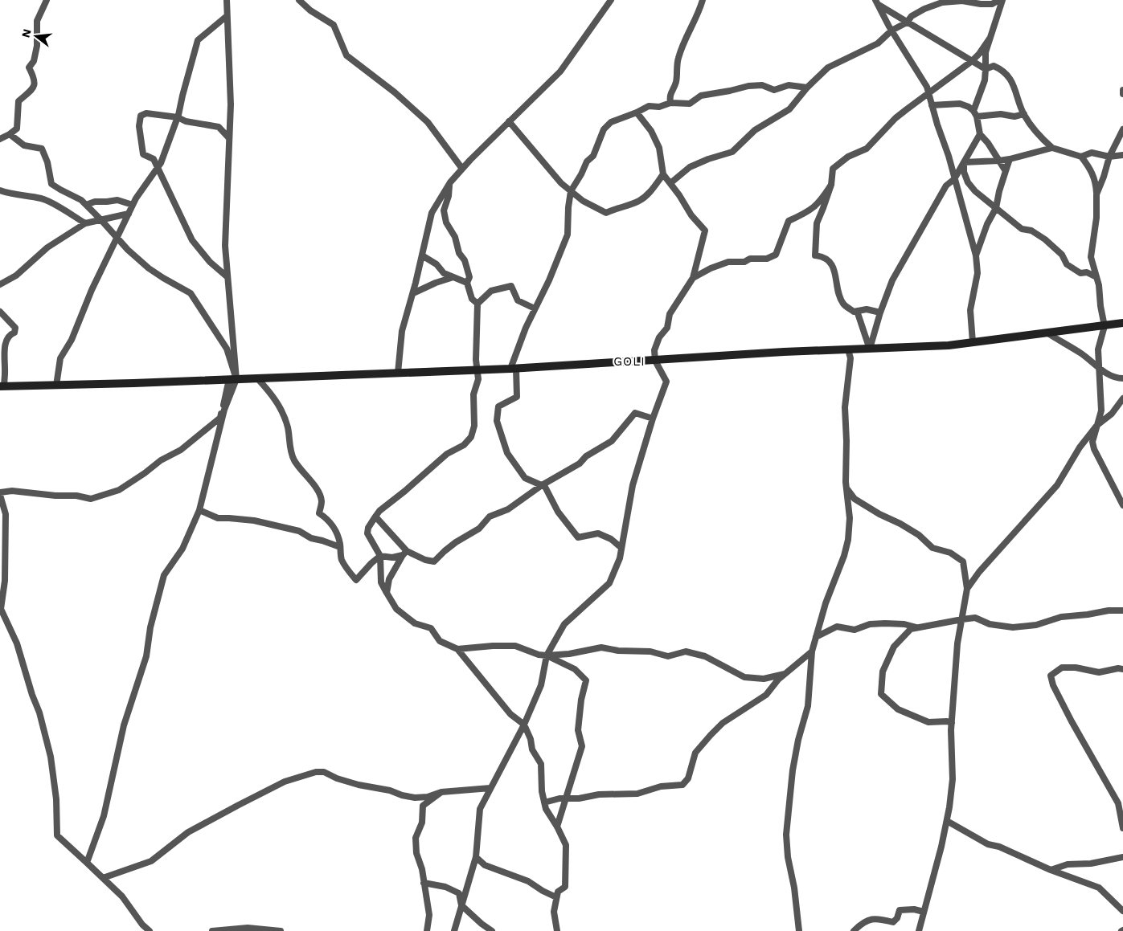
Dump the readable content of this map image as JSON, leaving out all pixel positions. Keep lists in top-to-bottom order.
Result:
{
  "districts": ["GOLI"],
  "north": "left"
}
